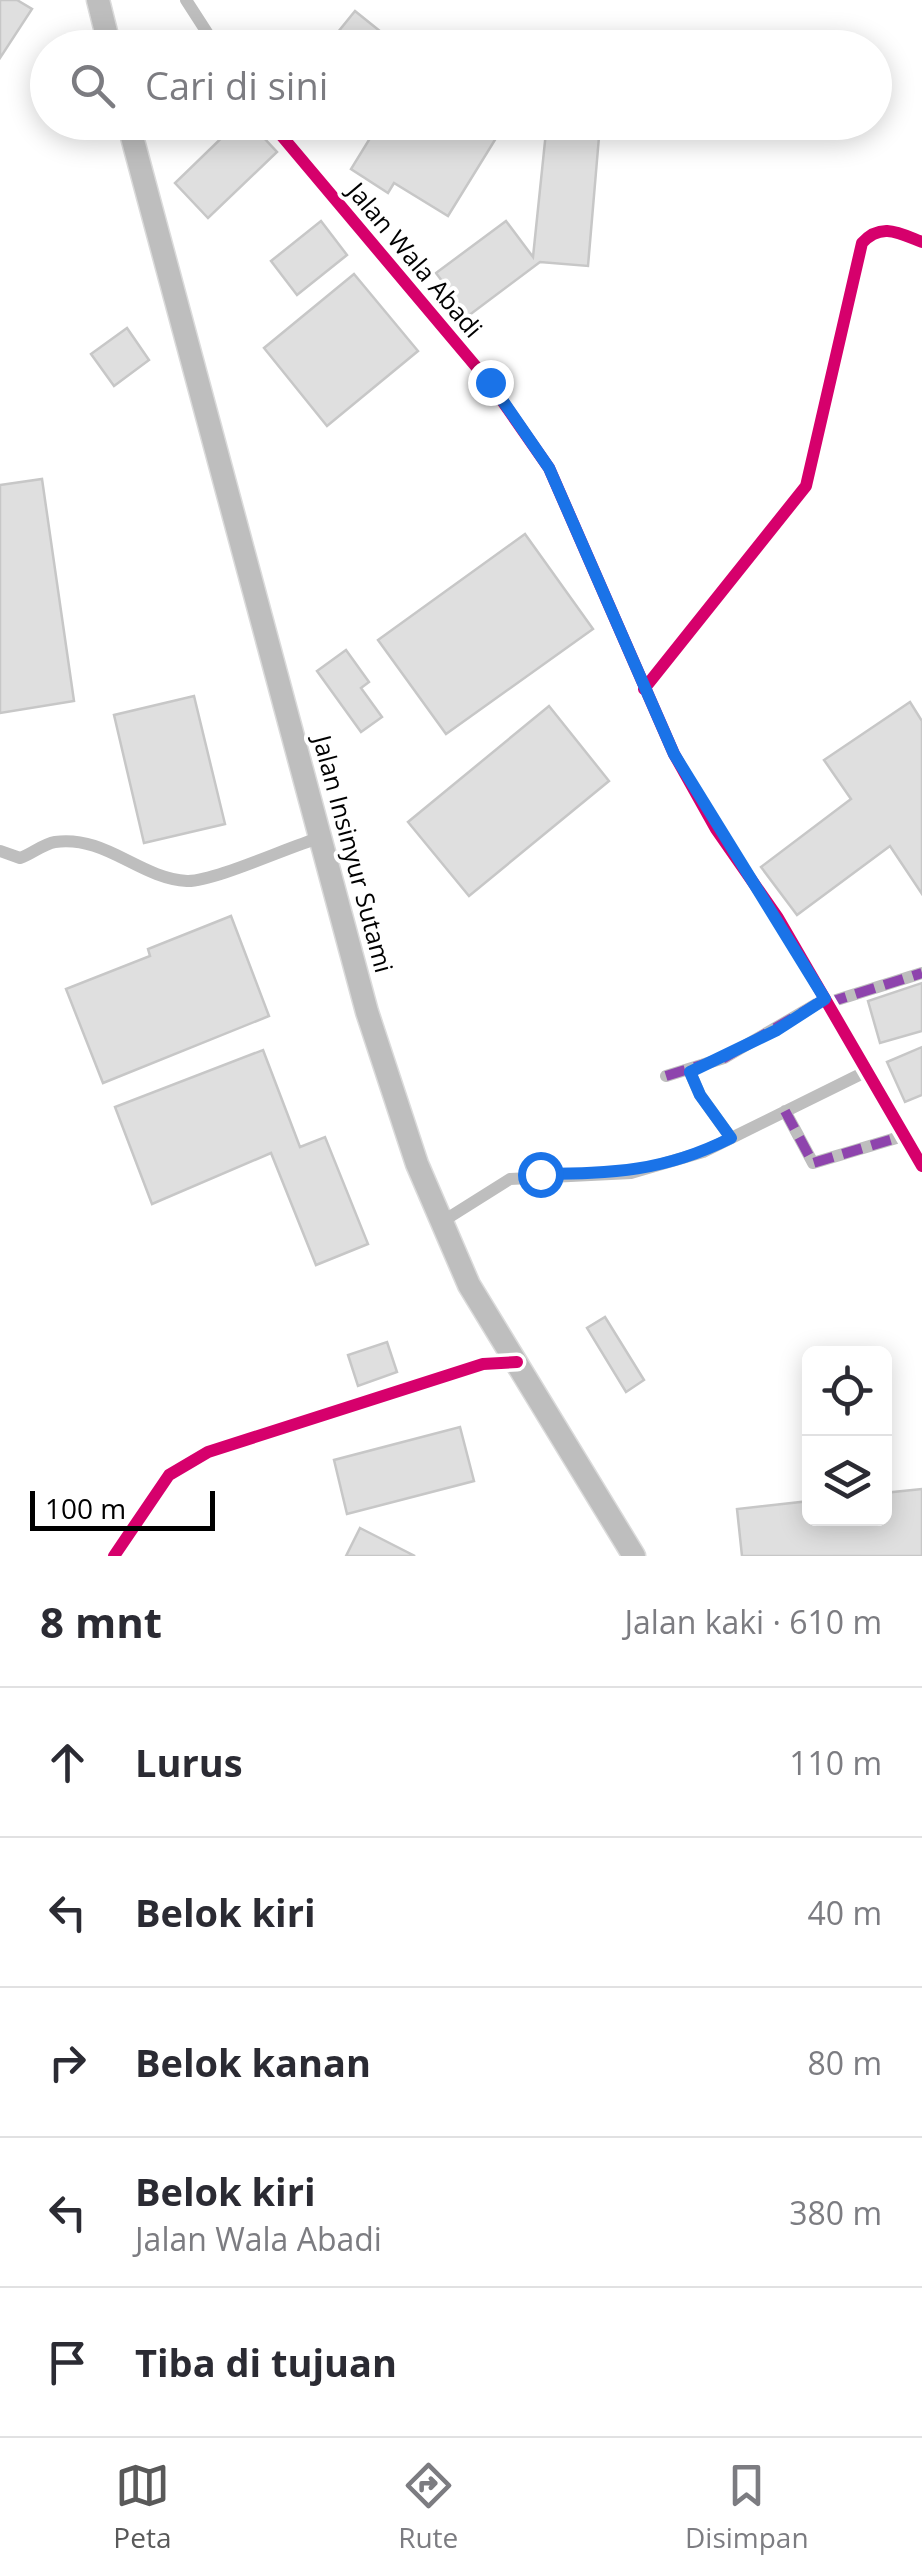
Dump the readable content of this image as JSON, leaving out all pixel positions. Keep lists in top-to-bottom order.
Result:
{
  "streets": {
    "highway": ["Jalan Insinyur Sutami"],
    "street": ["Jalan Wala Abadi"]
  },
  "scale_bar": "100 m",
  "page": {
    "search": "Cari di sini",
    "scale": "100 m",
    "heading": ["8 mnt", "Jalan kaki · 610 m"],
    "list": [
      ["Lurus", "110 m"],
      ["Belok kiri", "40 m"],
      ["Belok kanan", "80 m"],
      ["Belok kiri", "Jalan Wala Abadi", "380 m"],
      "Tiba di tujuan"
    ],
    "nav": ["Peta", "Rute", "Disimpan"]
  }
}
